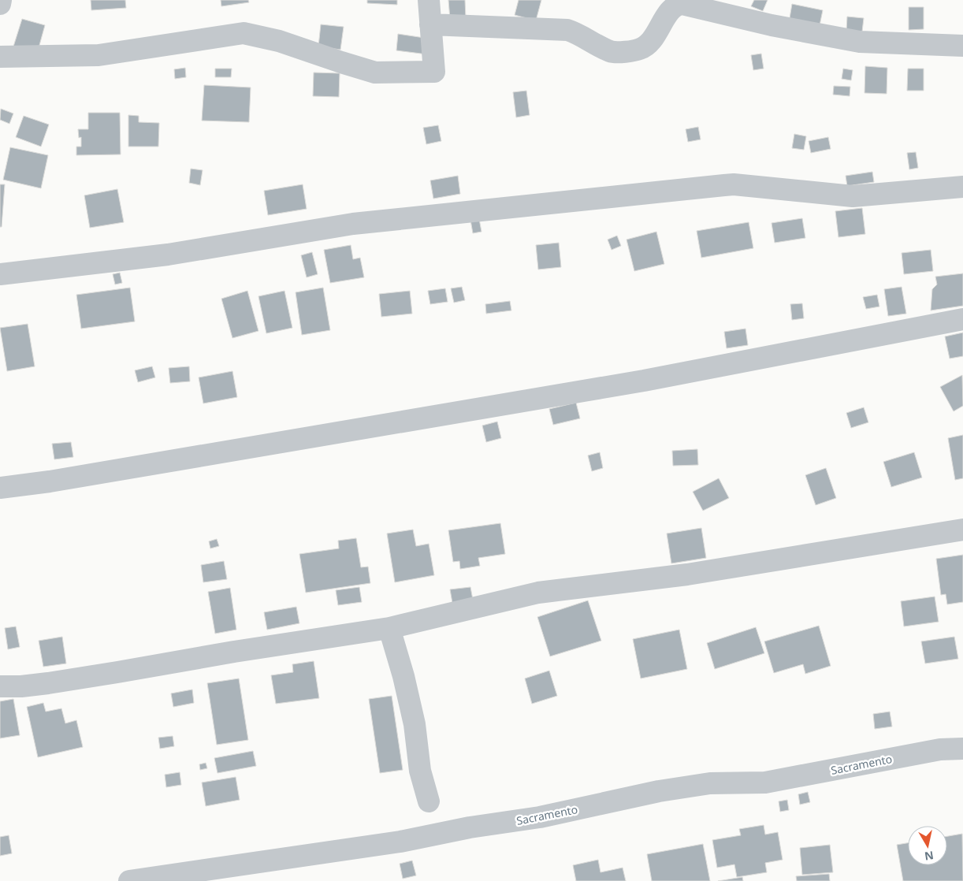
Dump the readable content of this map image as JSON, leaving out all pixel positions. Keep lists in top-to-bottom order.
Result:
{
  "streets": {
    "street": ["Sacramento"]
  },
  "north": "bottom"
}
